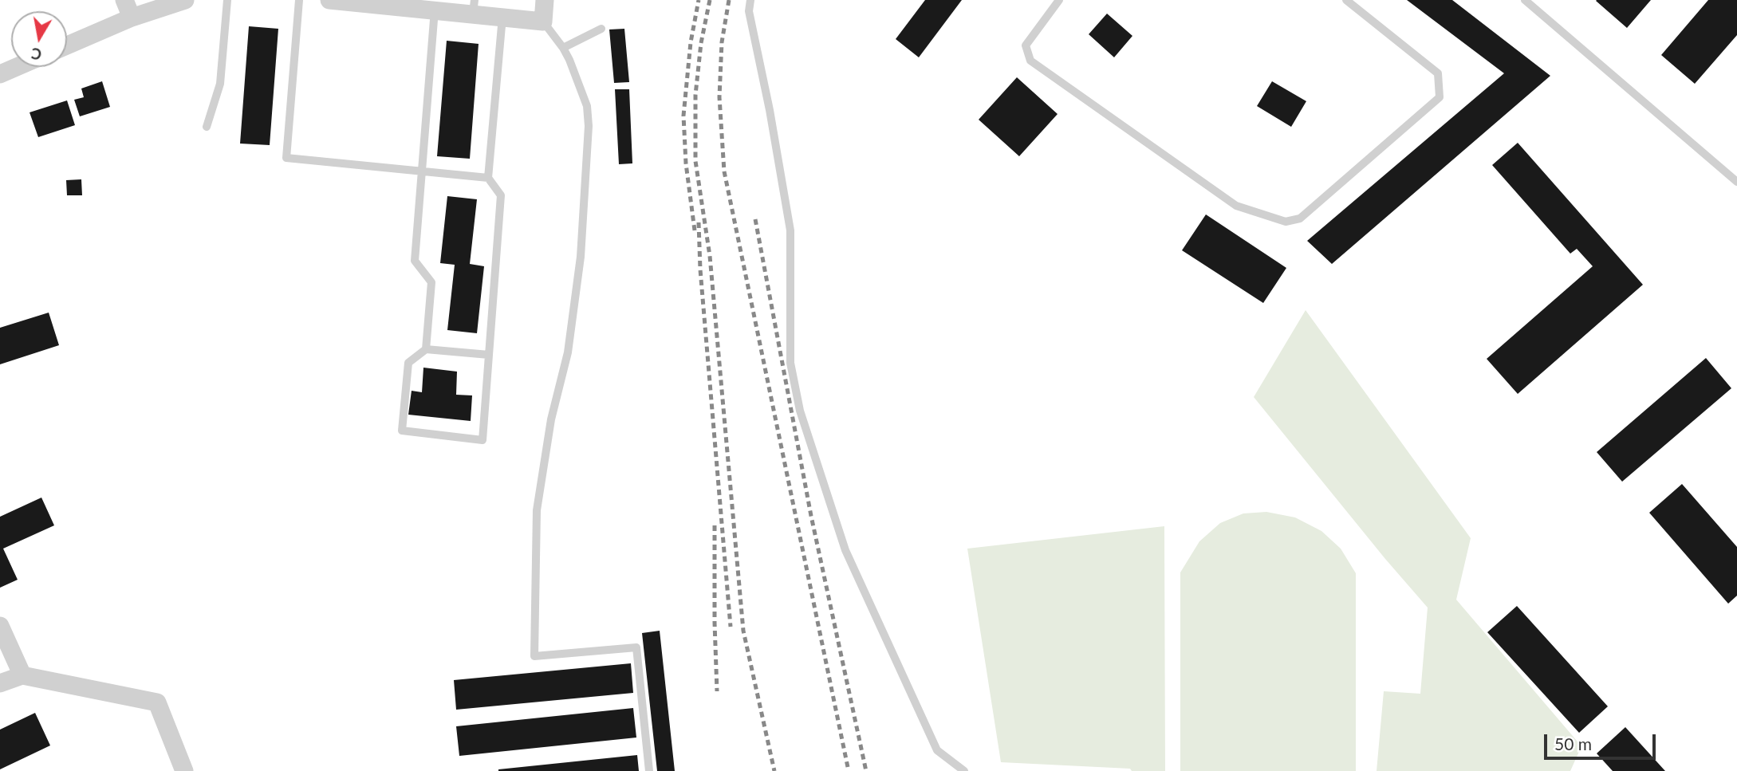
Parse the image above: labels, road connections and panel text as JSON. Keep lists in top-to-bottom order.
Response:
{
  "scale_bar": "50 m",
  "north": "bottom"
}
